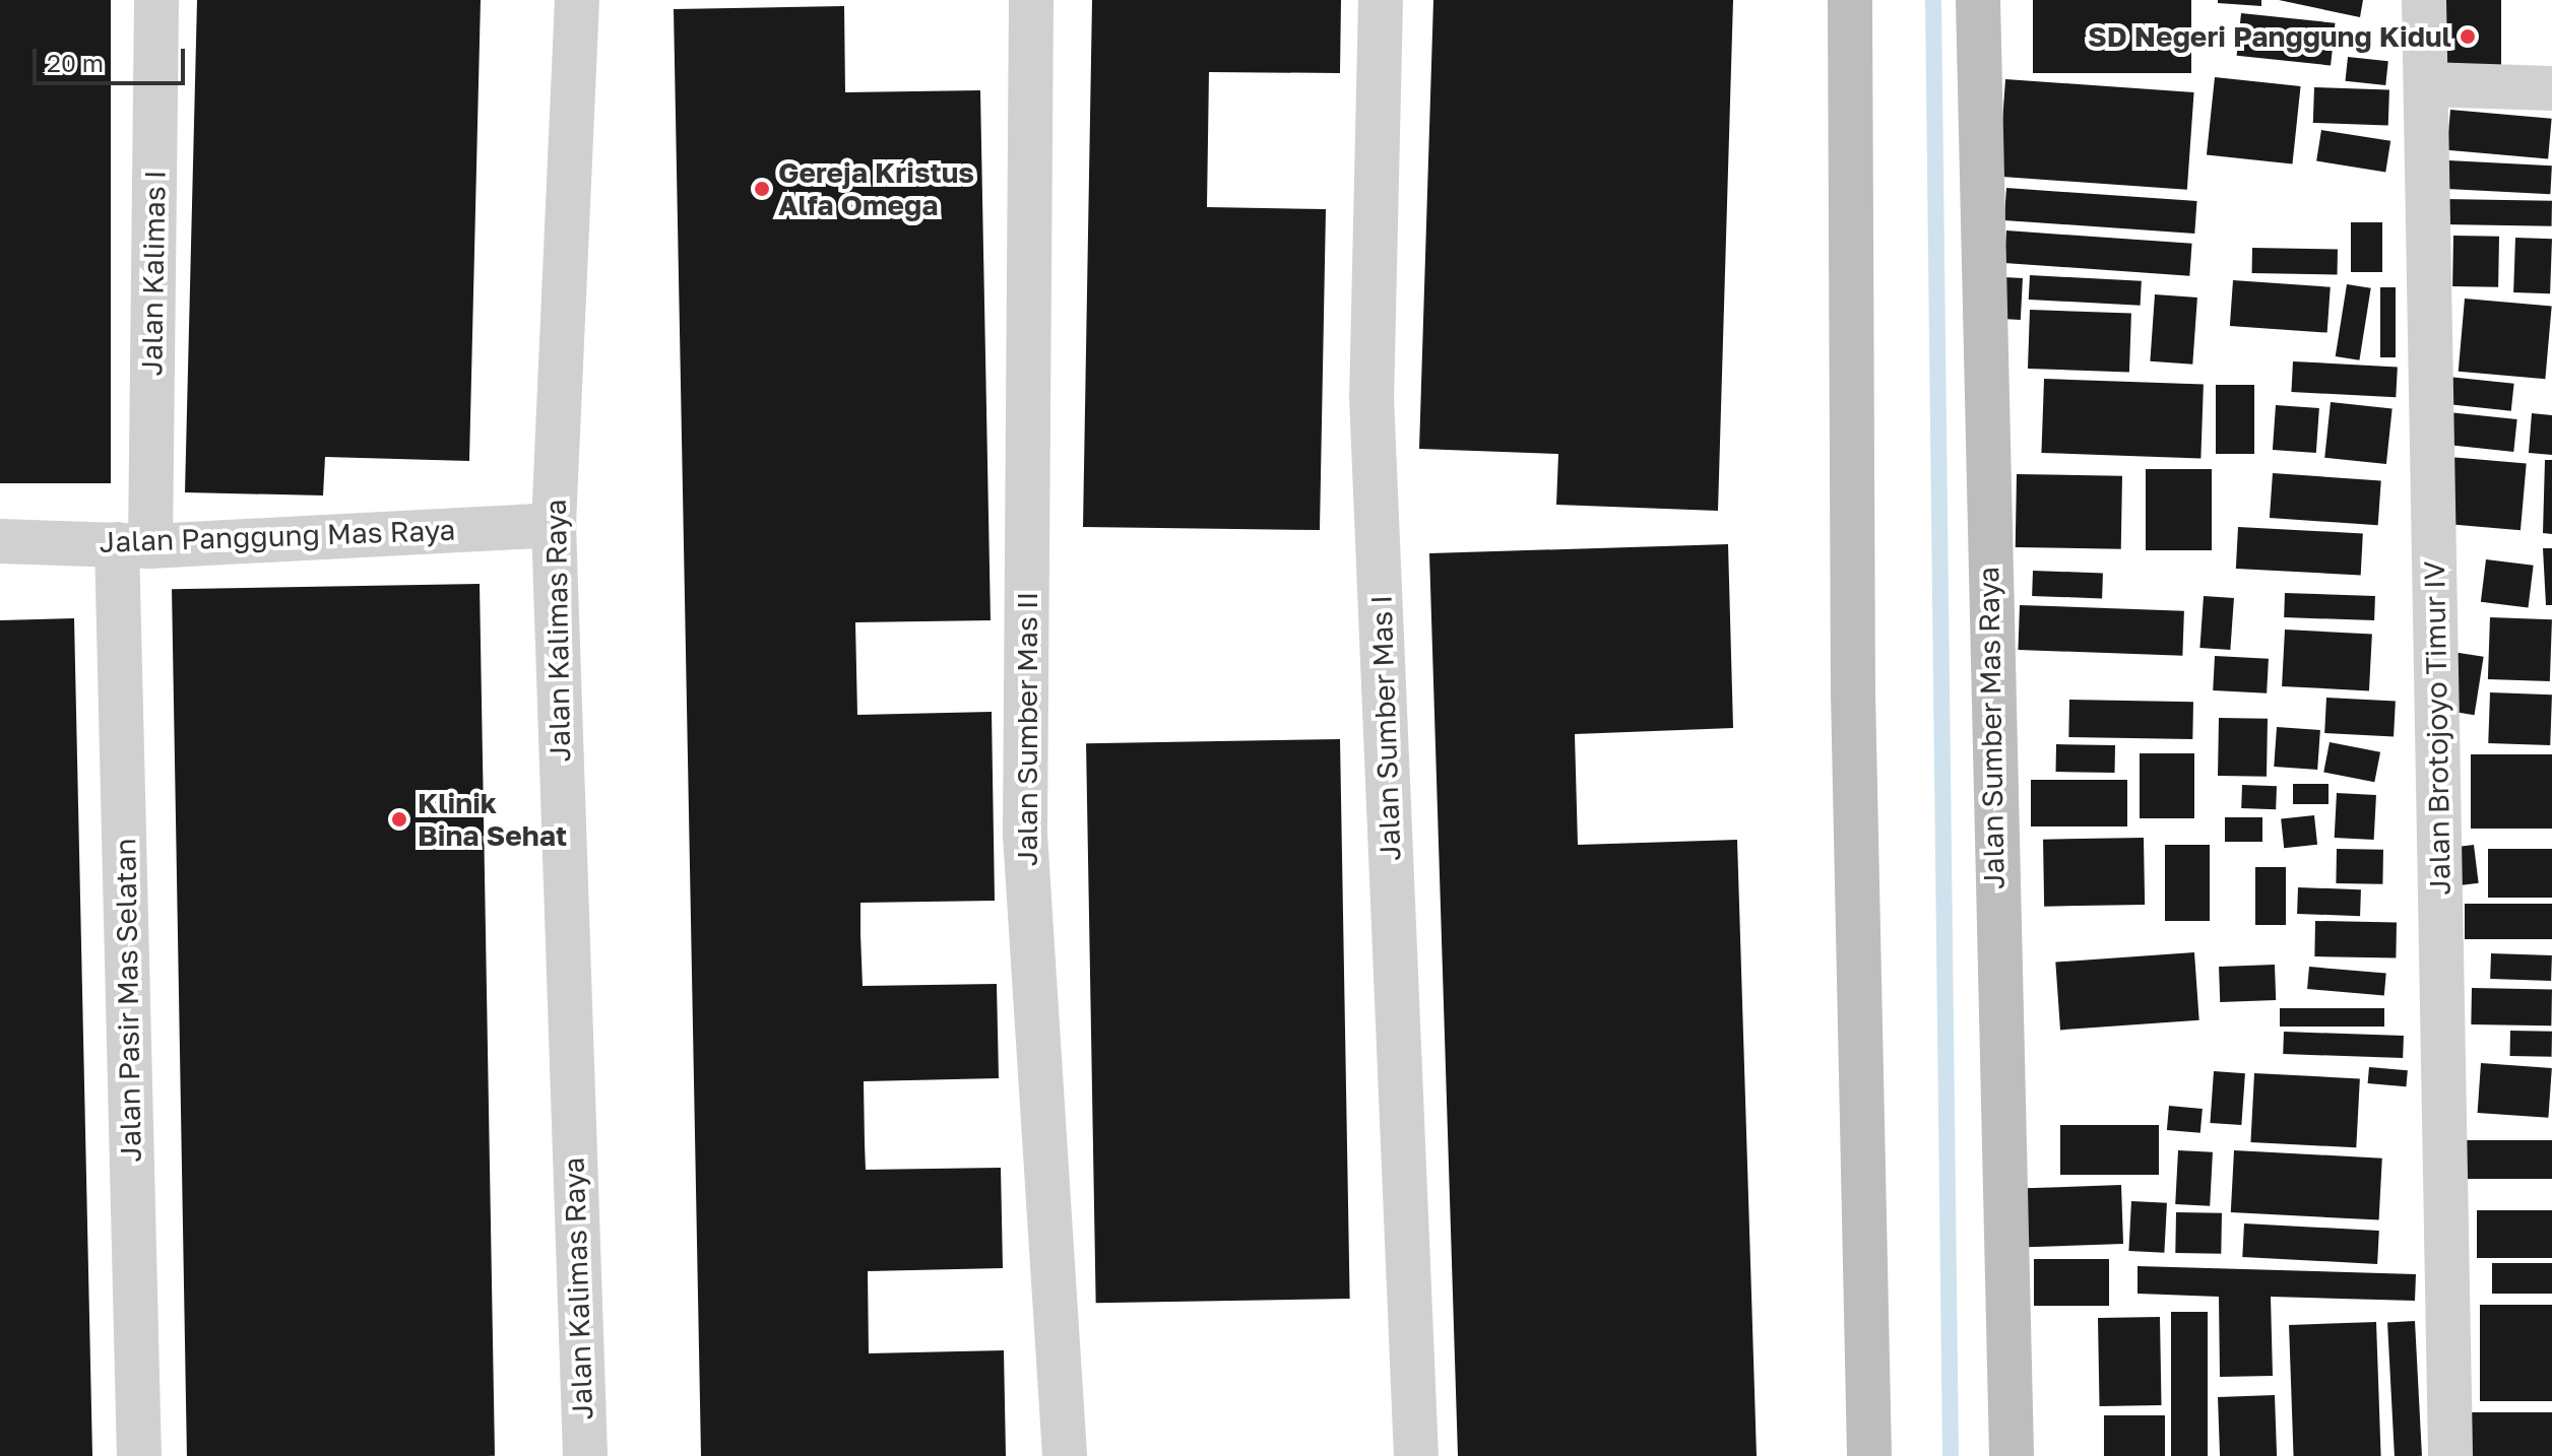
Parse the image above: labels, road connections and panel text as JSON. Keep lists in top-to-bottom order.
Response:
{
  "streets": {
    "street": [
      "Jalan Kalimas I",
      "Jalan Panggung Mas Raya",
      "Jalan Kalimas Raya",
      "Jalan Sumber Mas I",
      "Jalan Sumber Mas Raya",
      "Jalan Brotojoyo Timur IV",
      "Jalan Sumber Mas II",
      "Jalan Pasir Mas Selatan"
    ]
  },
  "crossings": [
    ["Jalan Kalimas I", "Jalan Panggung Mas Raya"],
    ["Jalan Kalimas I", "Jalan Pasir Mas Selatan"],
    ["Jalan Panggung Mas Raya", "Jalan Kalimas Raya"],
    ["Jalan Panggung Mas Raya", "Jalan Pasir Mas Selatan"]
  ],
  "places": ["SD Negeri Panggung Kidul", "Gereja Kristus Alfa Omega", "Klinik Bina Sehat"],
  "scale_bar": "20 m"
}
